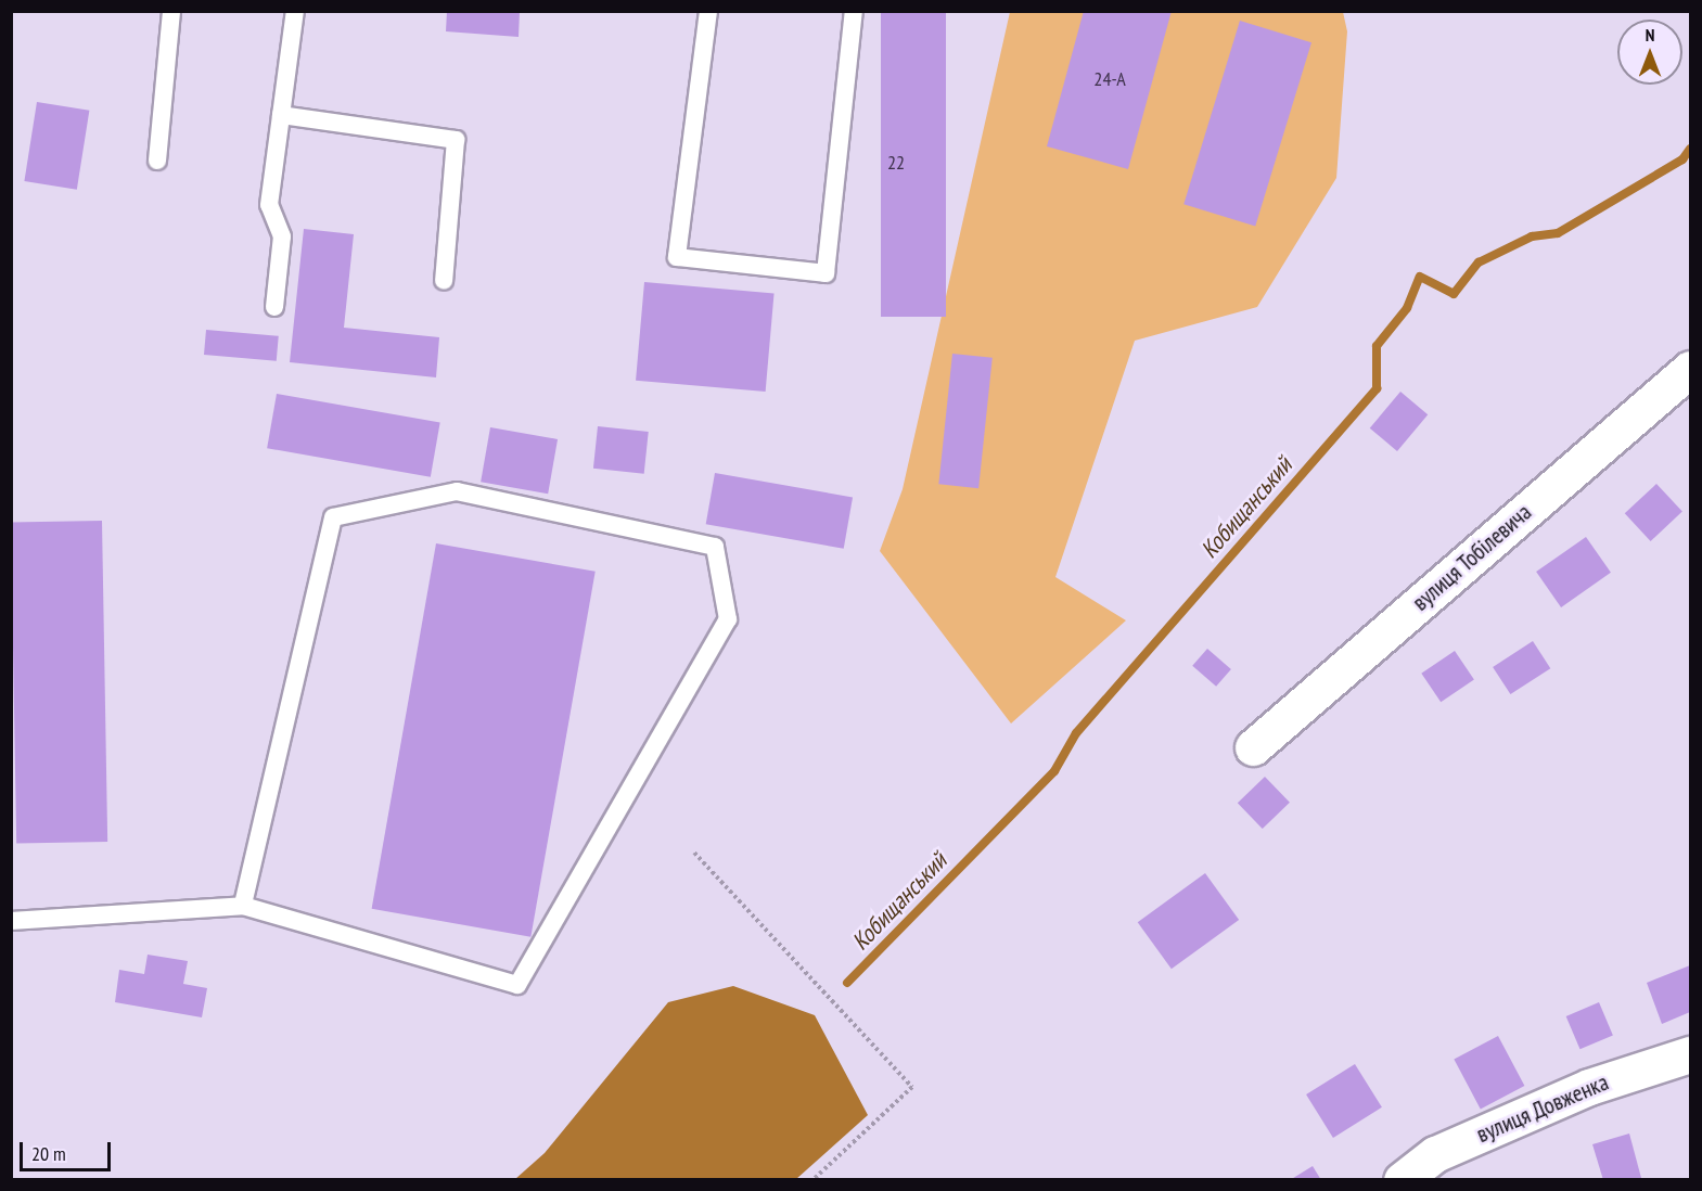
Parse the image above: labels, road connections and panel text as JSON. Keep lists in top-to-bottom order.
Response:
{
  "streets": {
    "street": ["вулиця Тобілевича", "вулиця Довженка"]
  },
  "water": ["Кобищанський"],
  "house_numbers": ["24-А", "22"],
  "scale_bar": "20 m",
  "north": "top"
}
